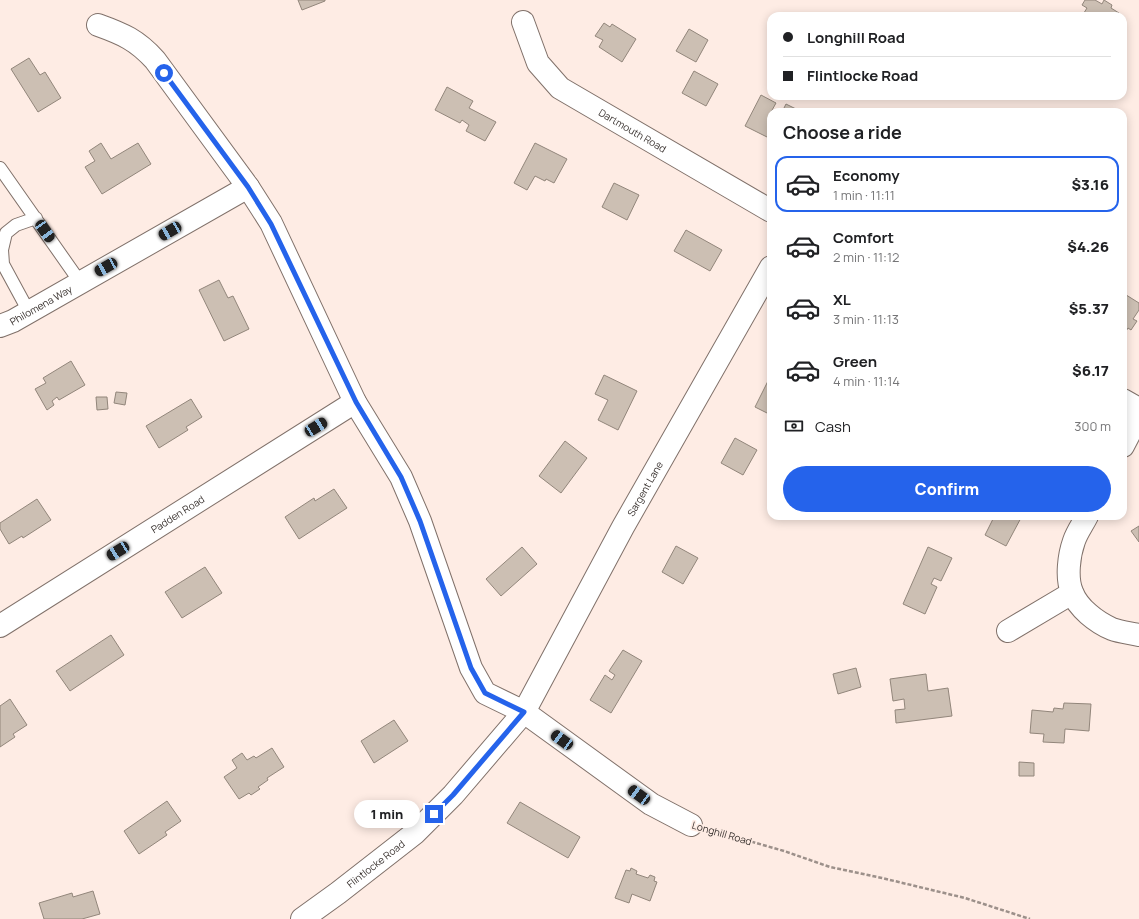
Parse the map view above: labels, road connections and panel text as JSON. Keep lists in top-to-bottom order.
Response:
{
  "streets": {
    "street": [
      "Dartmouth Road",
      "Philomena Way",
      "Sargent Lane",
      "Padden Road",
      "Longhill Road",
      "Flintlocke Road"
    ]
  },
  "crossings": [
    ["Philomena Way", "Longhill Road"],
    ["Sargent Lane", "Longhill Road"],
    ["Sargent Lane", "Flintlocke Road"],
    ["Padden Road", "Longhill Road"],
    ["Longhill Road", "Flintlocke Road"]
  ],
  "page": {
    "banner": ["Longhill Road", "Flintlocke Road"],
    "heading": "Choose a ride",
    "list": [
      {
        "name": "Economy",
        "note": "1 min · 11:11",
        "value": "$3.16"
      },
      {
        "name": "Comfort",
        "note": "2 min · 11:12",
        "value": "$4.26"
      },
      {
        "name": "XL",
        "note": "3 min · 11:13",
        "value": "$5.37"
      },
      {
        "name": "Green",
        "note": "4 min · 11:14",
        "value": "$6.17"
      }
    ],
    "pay": ["Cash", "300 m"],
    "buttons": "Confirm",
    "bubble": "1 min"
  }
}
